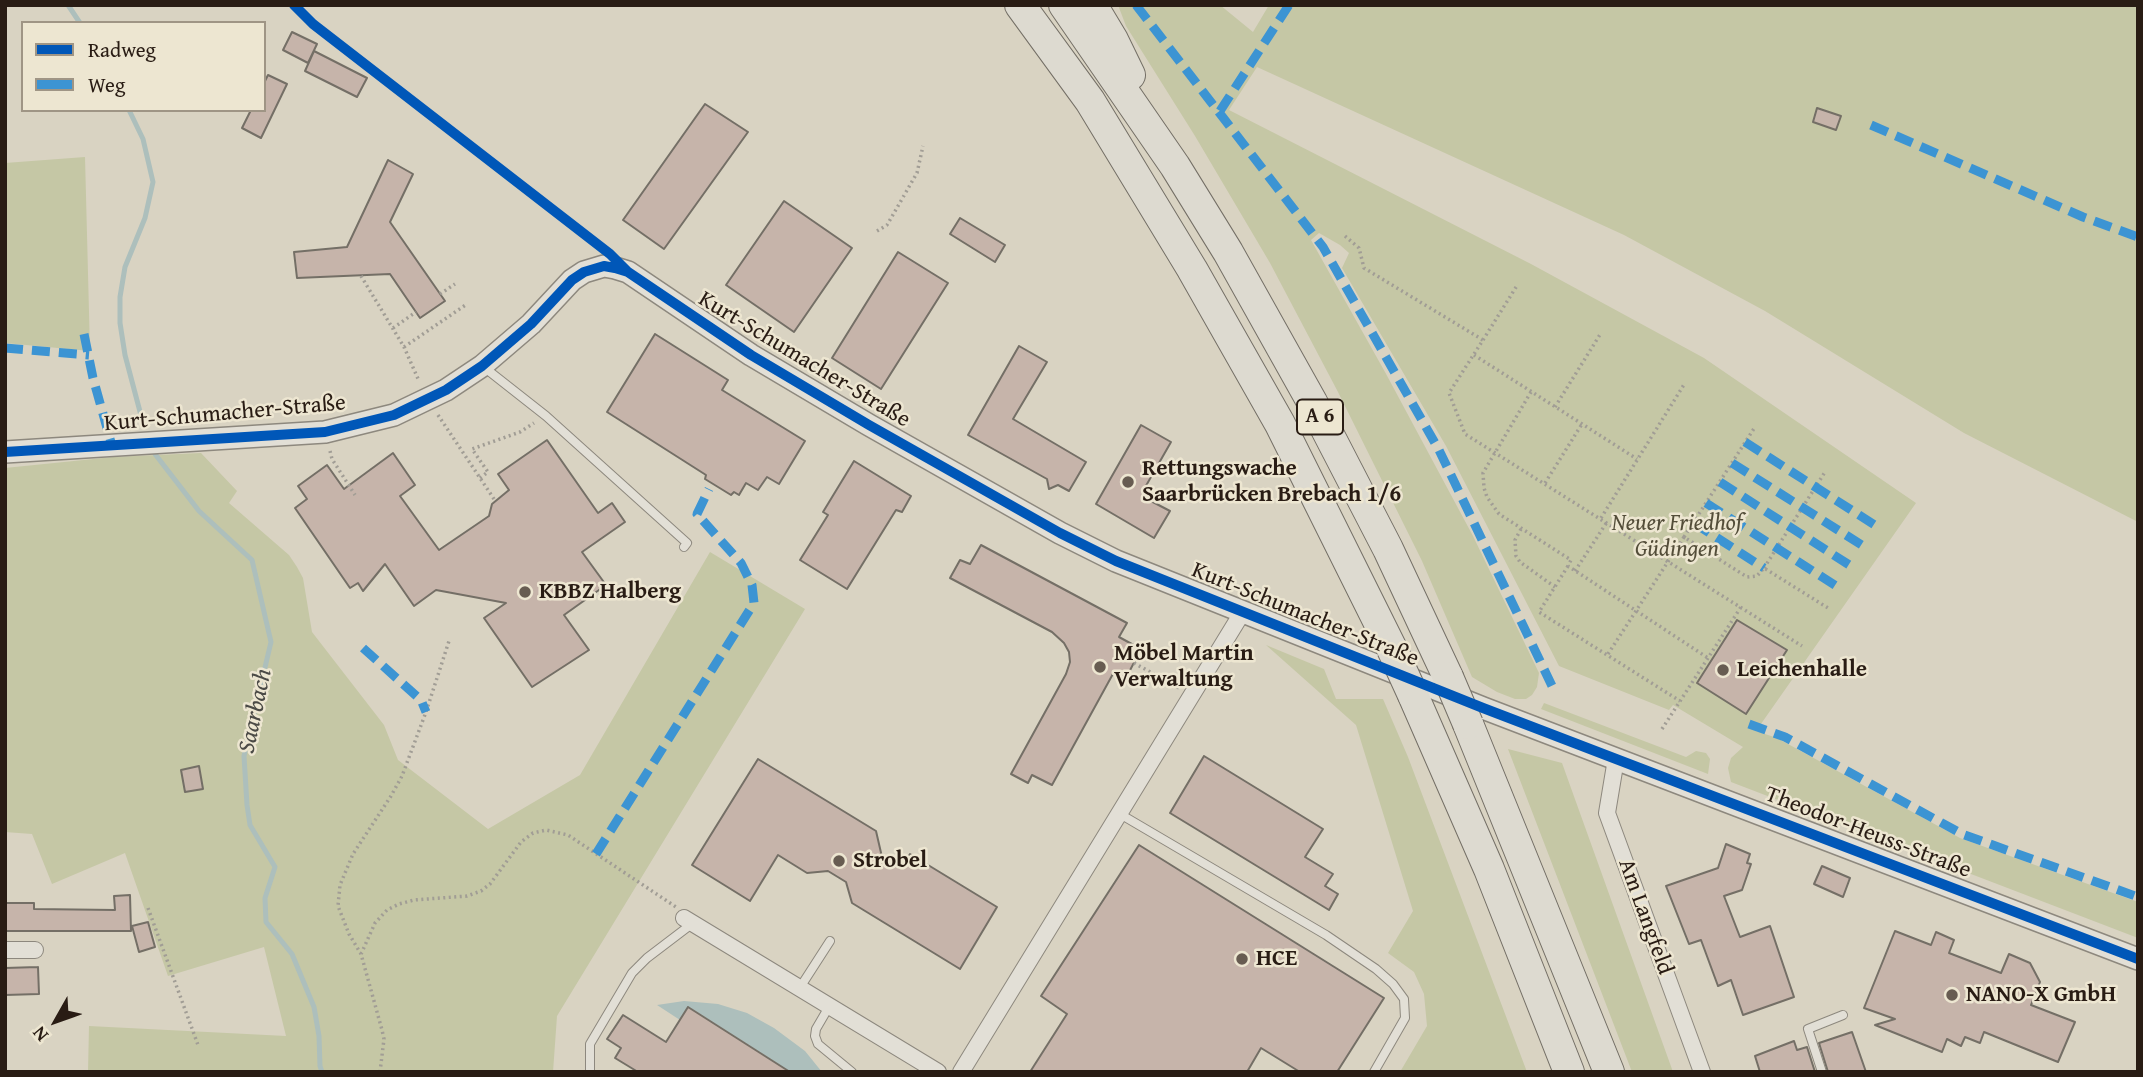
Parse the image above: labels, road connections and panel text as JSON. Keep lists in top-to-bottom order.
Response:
{
  "streets": {
    "highway": ["A 6"],
    "street": ["Kurt-Schumacher-Straße", "Theodor-Heuss-Straße", "Am Langfeld"]
  },
  "crossings": [
    ["Kurt-Schumacher-Straße", "Theodor-Heuss-Straße"],
    ["Theodor-Heuss-Straße", "Am Langfeld"]
  ],
  "water": ["Saarbach"],
  "parks": ["Neuer Friedhof Güdingen"],
  "places": [
    "Rettungswache Saarbrücken Brebach 1/6",
    "KBBZ Halberg",
    "Möbel Martin Verwaltung",
    "Leichenhalle",
    "Strobel",
    "HCE",
    "NANO-X GmbH"
  ],
  "legend": ["Radweg", "Weg"],
  "north": "bottom left"
}
